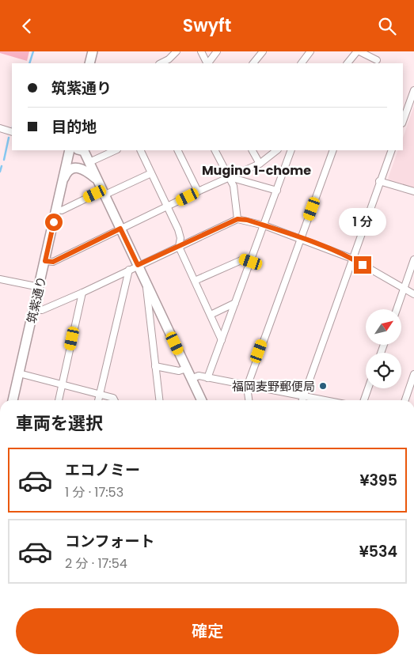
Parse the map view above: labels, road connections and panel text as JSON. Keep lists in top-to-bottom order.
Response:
{
  "streets": {
    "street": ["筑紫通り"]
  },
  "districts": ["Mugino 1-chome"],
  "places": ["福岡麦野郵便局"],
  "north": "top right",
  "page": {
    "header": "Swyft",
    "banner": ["筑紫通り", "目的地"],
    "bubble": "1 分",
    "heading": "車両を選択",
    "list": [
      {
        "name": "エコノミー",
        "note": "1 分 · 17:53",
        "value": "¥395"
      },
      {
        "name": "コンフォート",
        "note": "2 分 · 17:54",
        "value": "¥534"
      }
    ],
    "buttons": "確定"
  }
}
